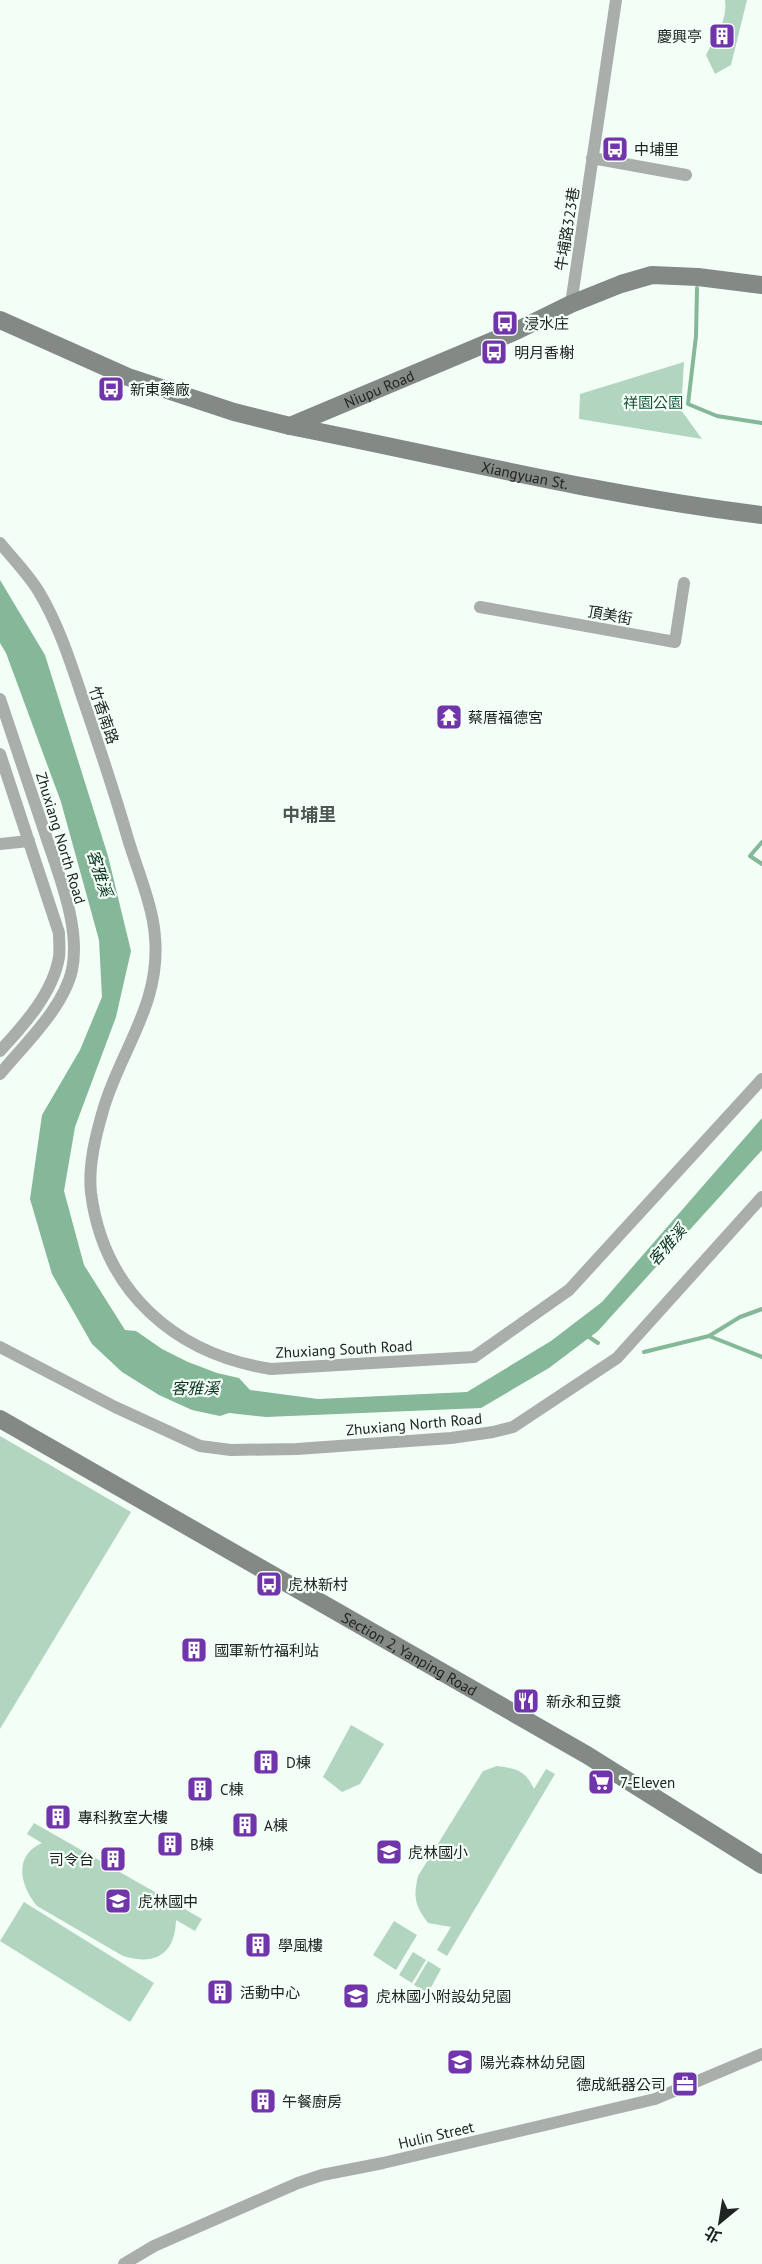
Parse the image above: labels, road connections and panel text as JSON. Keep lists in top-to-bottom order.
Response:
{
  "streets": {
    "street": [
      "牛埔路323巷",
      "Niupu Road",
      "Xiangyuan St.",
      "頂美街",
      "Zhuxiang North Road",
      "Zhuxiang South Road",
      "Section 2, Yanping Road",
      "Hulin Street"
    ]
  },
  "crossings": [
    ["牛埔路323巷", "Niupu Road"],
    ["Niupu Road", "Xiangyuan St."]
  ],
  "districts": ["中埔里"],
  "water": ["客雅溪"],
  "parks": ["祥園公園"],
  "places": {
    "building": [
      "慶興亭",
      "國軍新竹福利站",
      "D棟",
      "C棟",
      "專科教室大樓",
      "A棟",
      "B棟",
      "司令台",
      "學風樓",
      "活動中心",
      "午餐廚房"
    ],
    "bus stop": [
      "中埔里",
      "浸水庄",
      "明月香榭",
      "新東藥廠",
      "虎林新村"
    ],
    "temple": ["蔡厝福德宮"],
    "restaurant": ["新永和豆漿"],
    "supermarket": ["7-Eleven"],
    "school or university": [
      "虎林國小",
      "虎林國中",
      "虎林國小附設幼兒園",
      "陽光森林幼兒園"
    ],
    "office": ["德成紙器公司"]
  },
  "north": "bottom left"
}
